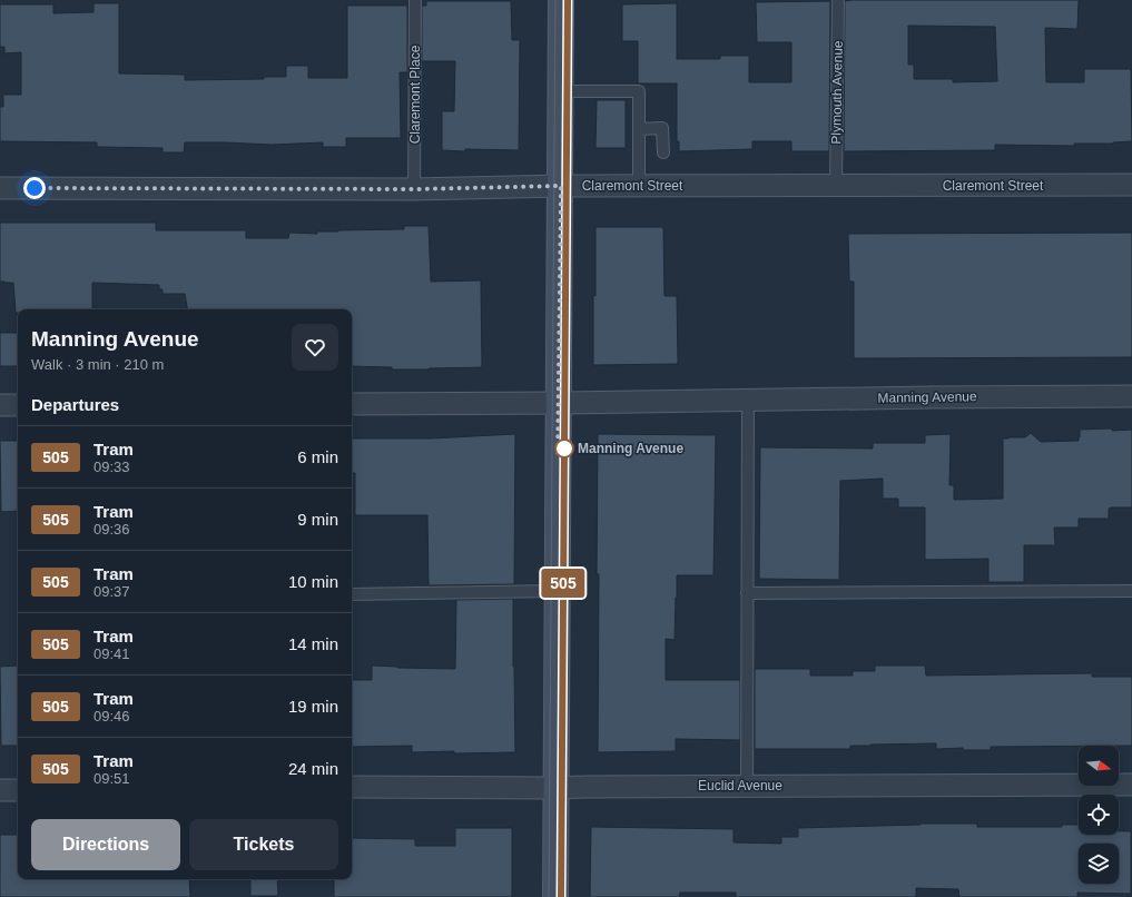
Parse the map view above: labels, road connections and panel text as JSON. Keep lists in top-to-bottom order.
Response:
{
  "streets": {
    "street": ["Claremont Street", "Manning Avenue", "Euclid Avenue"],
    "lane": ["Plymouth Avenue", "Claremont Place"]
  },
  "crossings": [
    ["Plymouth Avenue", "Claremont Street"],
    ["Claremont Place", "Claremont Street"]
  ],
  "places": ["Manning Avenue"],
  "lines": ["tram line 505"],
  "north": "right",
  "page": {
    "on_map": "505",
    "heading": [
      ["Manning Avenue", "Walk · 3 min · 210 m"],
      "Departures"
    ],
    "list": [
      {
        "mark": "505",
        "name": "Tram",
        "note": "09:33",
        "value": "6 min"
      },
      {
        "mark": "505",
        "name": "Tram",
        "note": "09:36",
        "value": "9 min"
      },
      {
        "mark": "505",
        "name": "Tram",
        "note": "09:37",
        "value": "10 min"
      },
      {
        "mark": "505",
        "name": "Tram",
        "note": "09:41",
        "value": "14 min"
      },
      {
        "mark": "505",
        "name": "Tram",
        "note": "09:46",
        "value": "19 min"
      },
      {
        "mark": "505",
        "name": "Tram",
        "note": "09:51",
        "value": "24 min"
      }
    ],
    "buttons": ["Directions", "Tickets"]
  }
}
